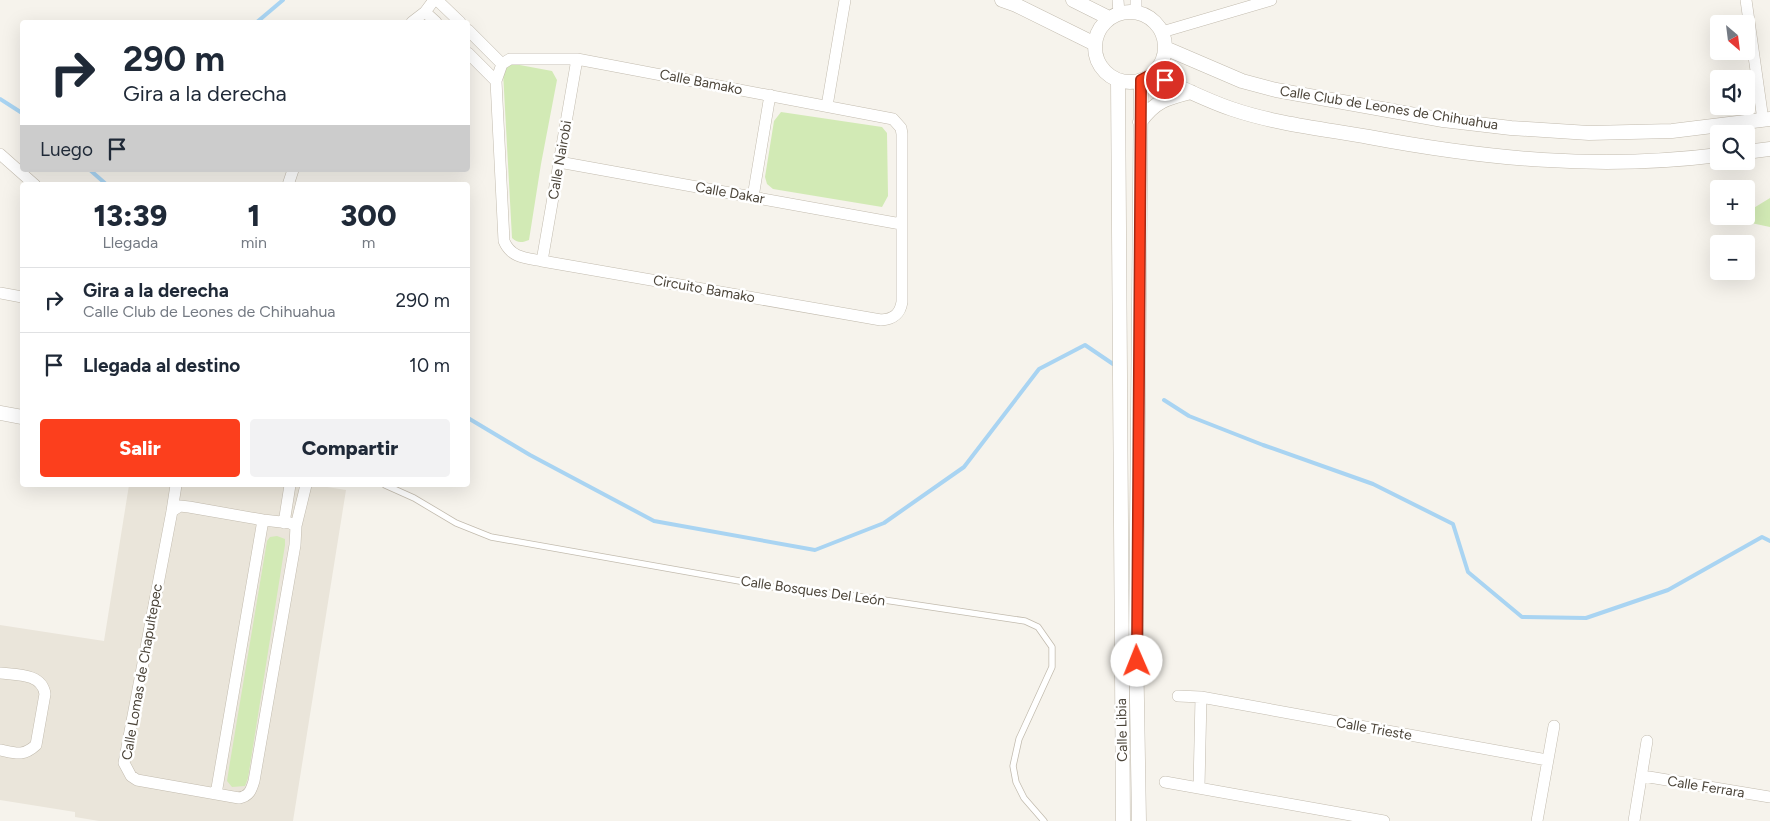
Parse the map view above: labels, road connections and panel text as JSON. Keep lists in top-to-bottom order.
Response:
{
  "streets": {
    "street": [
      "Calle Bamako",
      "Calle Club de Leones de Chihuahua",
      "Calle Nairobi",
      "Calle Dakar",
      "Circuito Bamako",
      "Calle Lomas de Chapultepec",
      "Calle Trieste",
      "Calle Libia",
      "Calle Ferrara"
    ],
    "lane": ["Calle Bosques Del León"]
  },
  "crossings": [
    ["Calle Bamako", "Calle Nairobi"],
    ["Calle Bamako", "Calle Dakar"],
    ["Calle Bamako", "Circuito Bamako"],
    ["Calle Club de Leones de Chihuahua", "Calle Libia"],
    ["Calle Nairobi", "Calle Dakar"],
    ["Calle Nairobi", "Circuito Bamako"]
  ],
  "north": "bottom right",
  "page": {
    "map_buttons": ["+", "−"],
    "turn": ["290 m", "Gira a la derecha"],
    "then": "Luego",
    "eta": [
      "13:39",
      "Llegada",
      "1",
      "min",
      "300",
      "m"
    ],
    "list": [
      {
        "name": "Gira a la derecha",
        "note": "Calle Club de Leones de Chihuahua",
        "value": "290 m"
      },
      {
        "name": "Llegada al destino",
        "value": "10 m"
      }
    ],
    "buttons": ["Salir", "Compartir"]
  }
}
